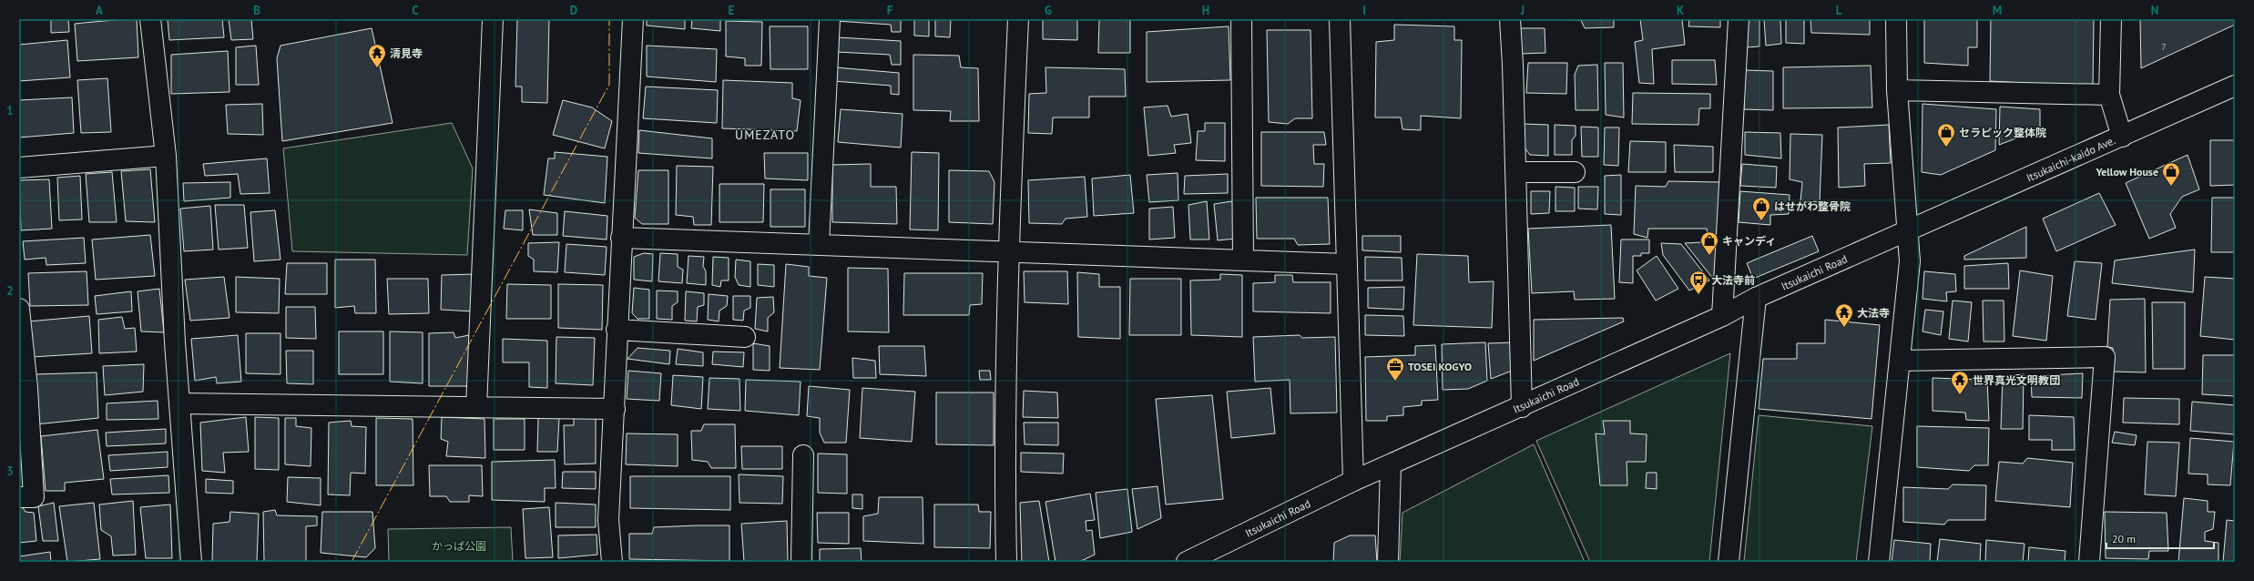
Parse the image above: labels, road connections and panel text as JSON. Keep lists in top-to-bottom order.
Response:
{
  "streets": {
    "street": ["Itsukaichi-kaido Ave.", "Itsukaichi Road"]
  },
  "crossings": [
    ["Itsukaichi-kaido Ave.", "Itsukaichi Road"]
  ],
  "districts": ["UMEZATO"],
  "parks": ["かっぱ公園"],
  "places": {
    "temple": ["清見寺", "大法寺", "世界真光文明教団"],
    "shop": [
      "セラピック整体院",
      "Yellow House",
      "はせがわ整骨院",
      "キャンディ"
    ],
    "bus stop": ["大法寺前"],
    "office": ["TOSEI KOGYO"]
  },
  "house_numbers": ["7"],
  "scale_bar": "20 m",
  "grid": {
    "columns": [
      "A",
      "B",
      "C",
      "D",
      "E",
      "F",
      "G",
      "H",
      "I",
      "J",
      "K",
      "L",
      "M",
      "N"
    ],
    "rows": ["1", "2", "3"]
  }
}
